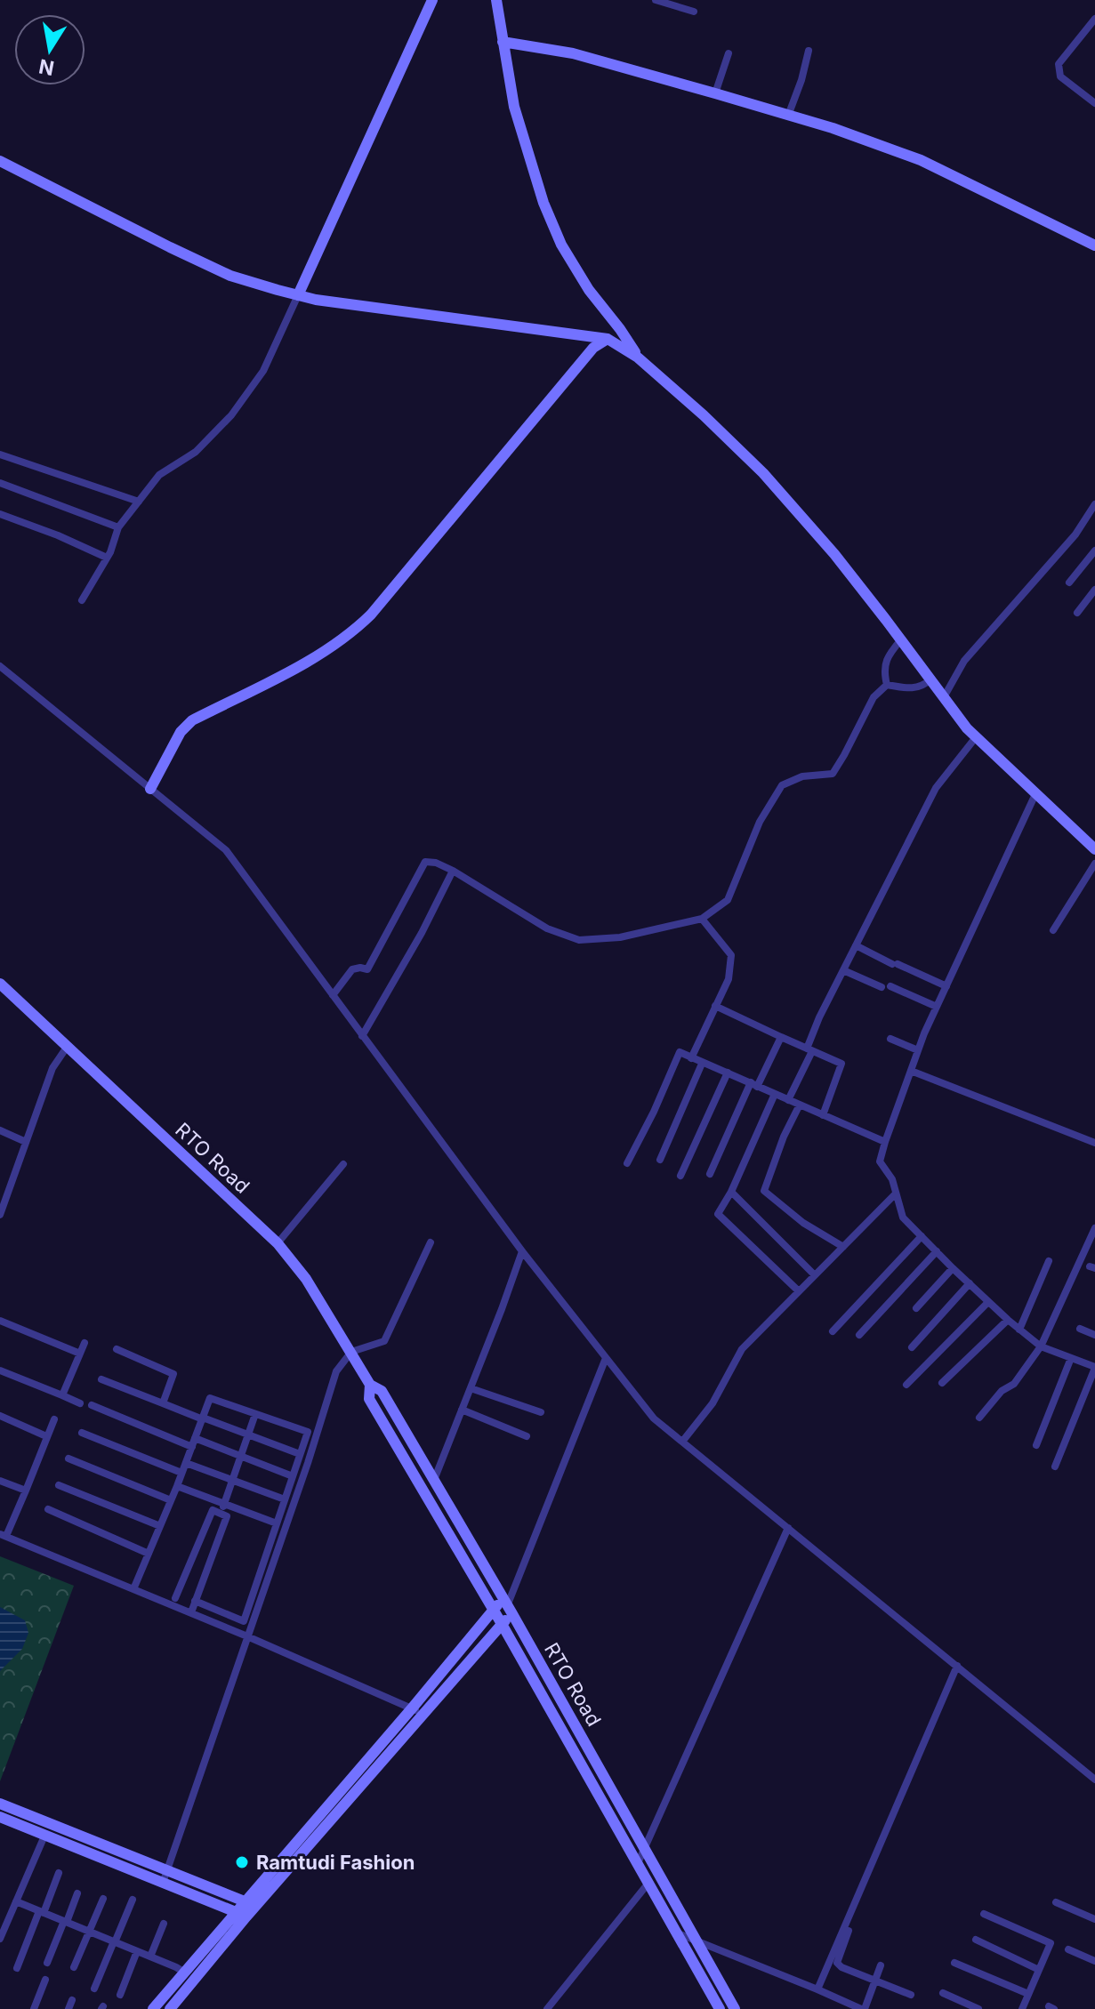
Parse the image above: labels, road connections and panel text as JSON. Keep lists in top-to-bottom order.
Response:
{
  "streets": {
    "street": ["RTO Road"]
  },
  "places": ["Ramtudi Fashion"],
  "north": "bottom"
}
